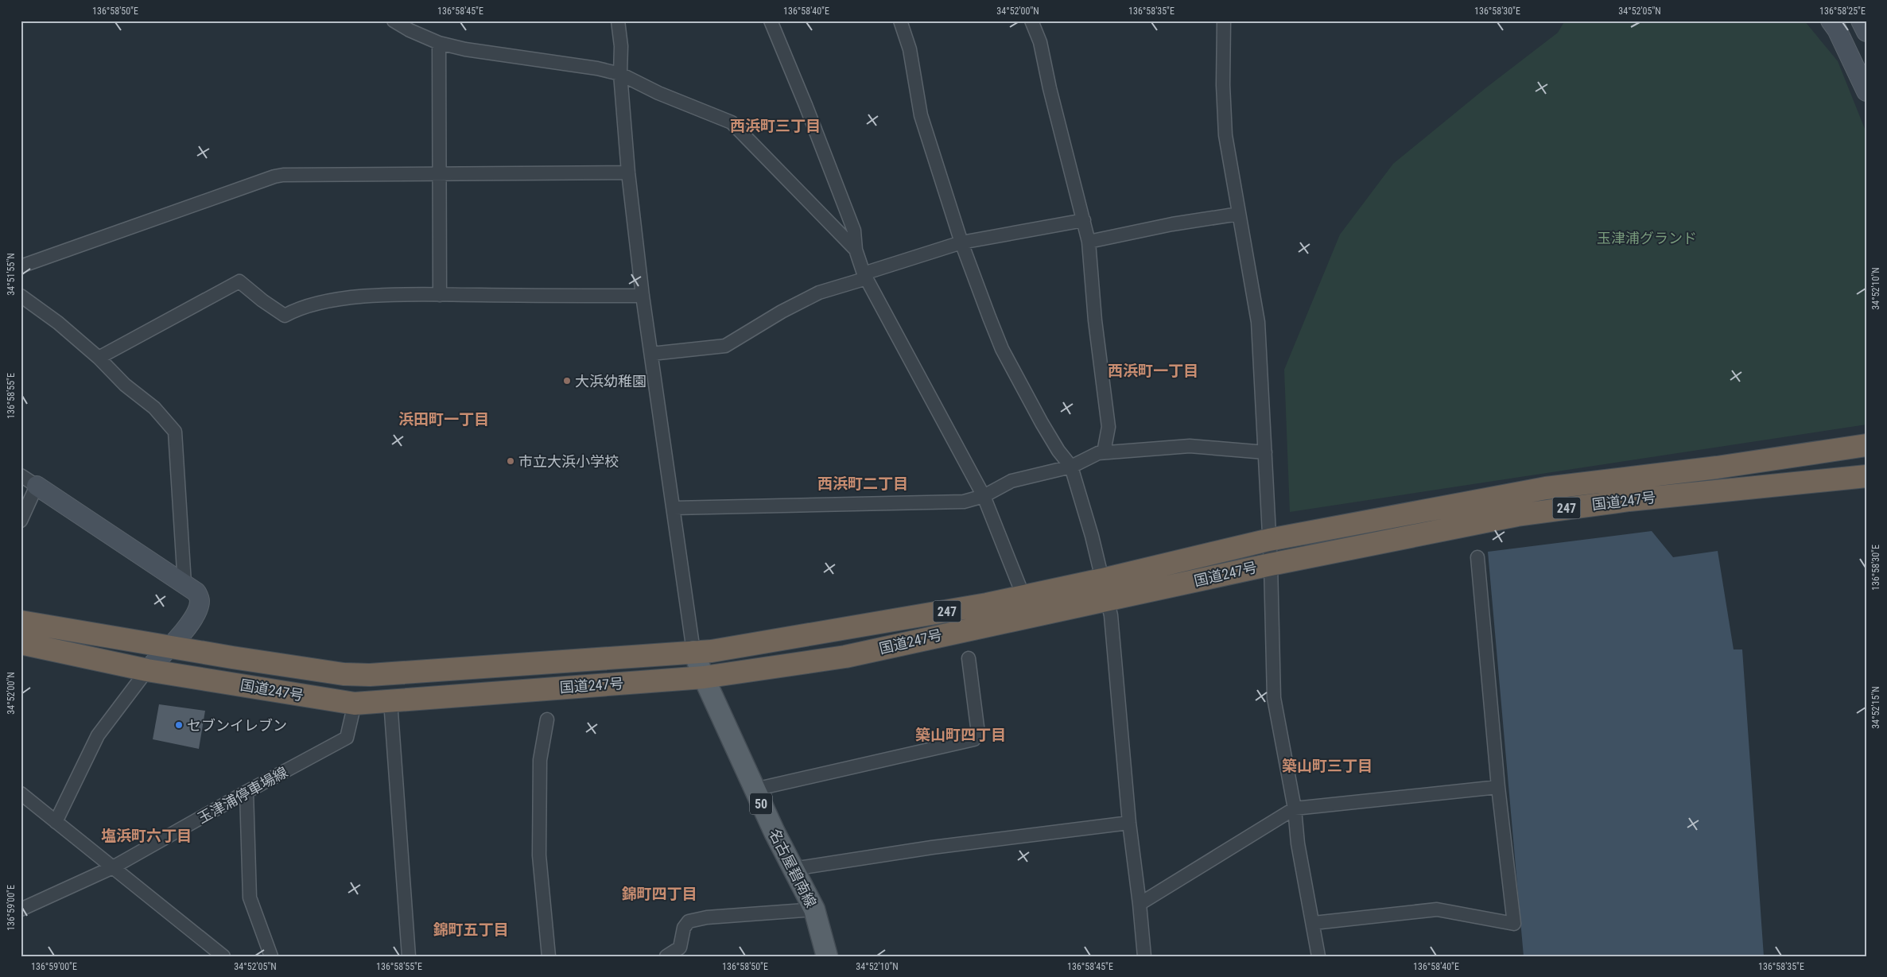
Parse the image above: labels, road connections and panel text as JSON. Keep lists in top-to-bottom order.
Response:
{
  "streets": {
    "highway": ["国道247号", "247"],
    "main road": ["50", "名古屋碧南線"],
    "street": ["玉津浦停車場線"]
  },
  "crossings": [
    ["国道247号", "玉津浦停車場線"],
    ["国道247号", "名古屋碧南線"]
  ],
  "districts": [
    "西浜町三丁目",
    "西浜町一丁目",
    "浜田町一丁目",
    "西浜町二丁目",
    "築山町四丁目",
    "築山町三丁目",
    "塩浜町六丁目",
    "錦町四丁目",
    "錦町五丁目"
  ],
  "parks": ["玉津浦グランド"],
  "places": ["大浜幼稚園", "市立大浜小学校", "セブンイレブン"],
  "coordinates": [
    "136°58'50\"E",
    "136°58'45\"E",
    "136°58'40\"E",
    "34°52'00\"N",
    "136°58'35\"E",
    "136°58'30\"E",
    "34°52'05\"N",
    "136°58'25\"E",
    "34°51'55\"N",
    "34°52'10\"N",
    "136°58'55\"E",
    "34°52'15\"N",
    "136°59'00\"E"
  ]
}
